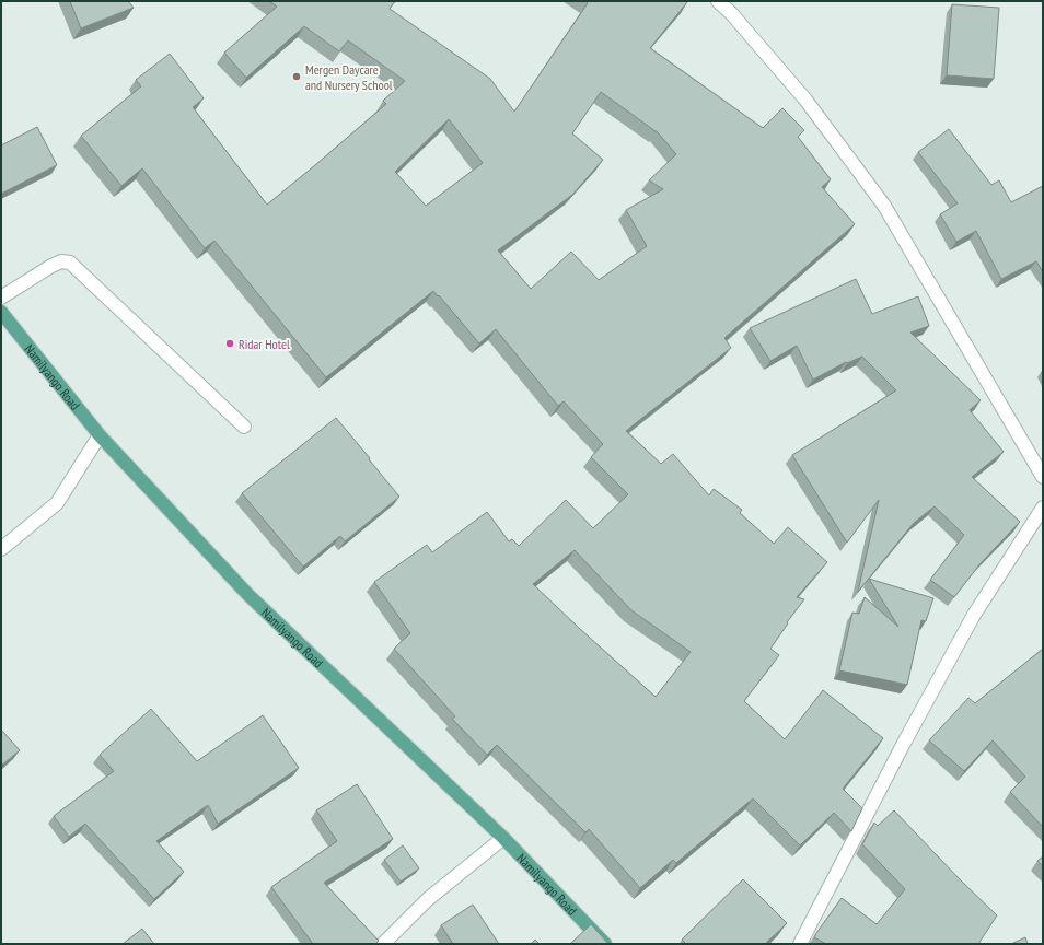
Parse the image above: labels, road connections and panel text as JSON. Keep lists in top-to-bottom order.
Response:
{
  "streets": {
    "main road": ["Namilyango Road"]
  },
  "places": ["Mergen Daycare and Nursery School", "Ridar Hotel"]
}
